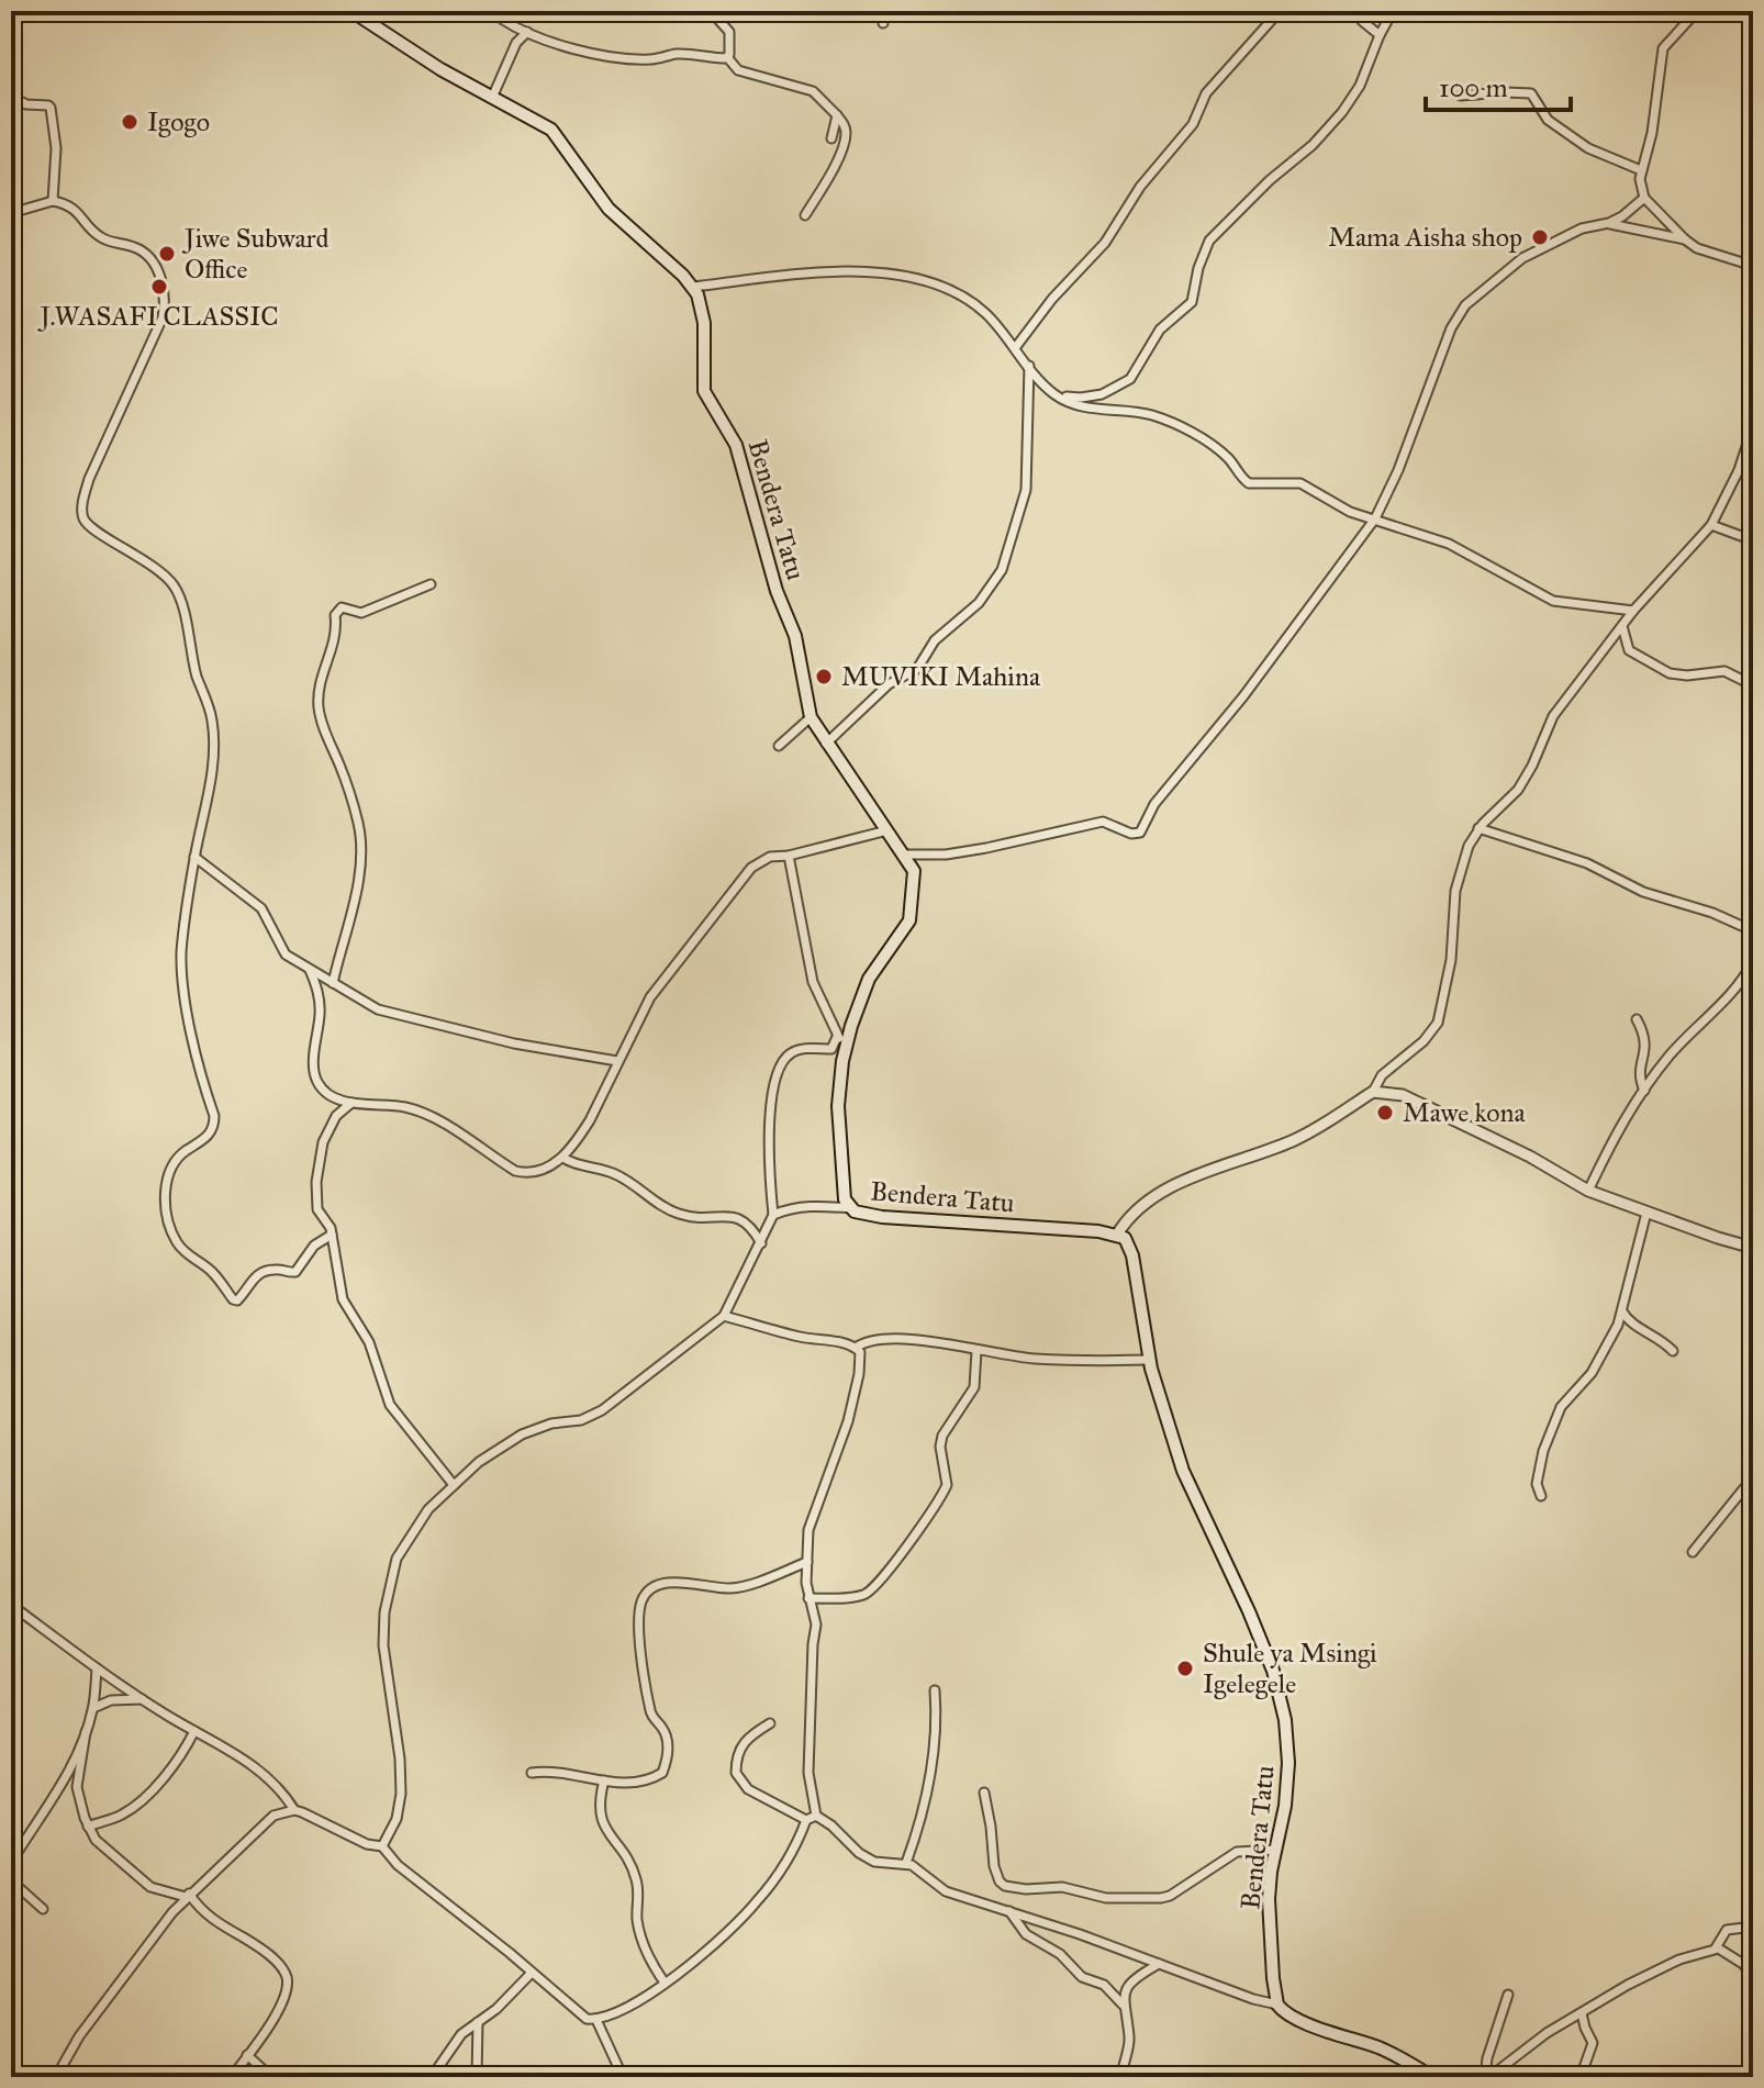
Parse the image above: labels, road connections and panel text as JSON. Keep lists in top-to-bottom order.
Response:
{
  "streets": {
    "main road": ["Bendera Tatu"]
  },
  "places": [
    "Igogo",
    "Mama Aisha shop",
    "Jiwe Subward Office",
    "J.WASAFI CLASSIC",
    "MUVIKI Mahina",
    "Mawe kona",
    "Shule ya Msingi Igelegele"
  ],
  "scale_bar": "100 m"
}
